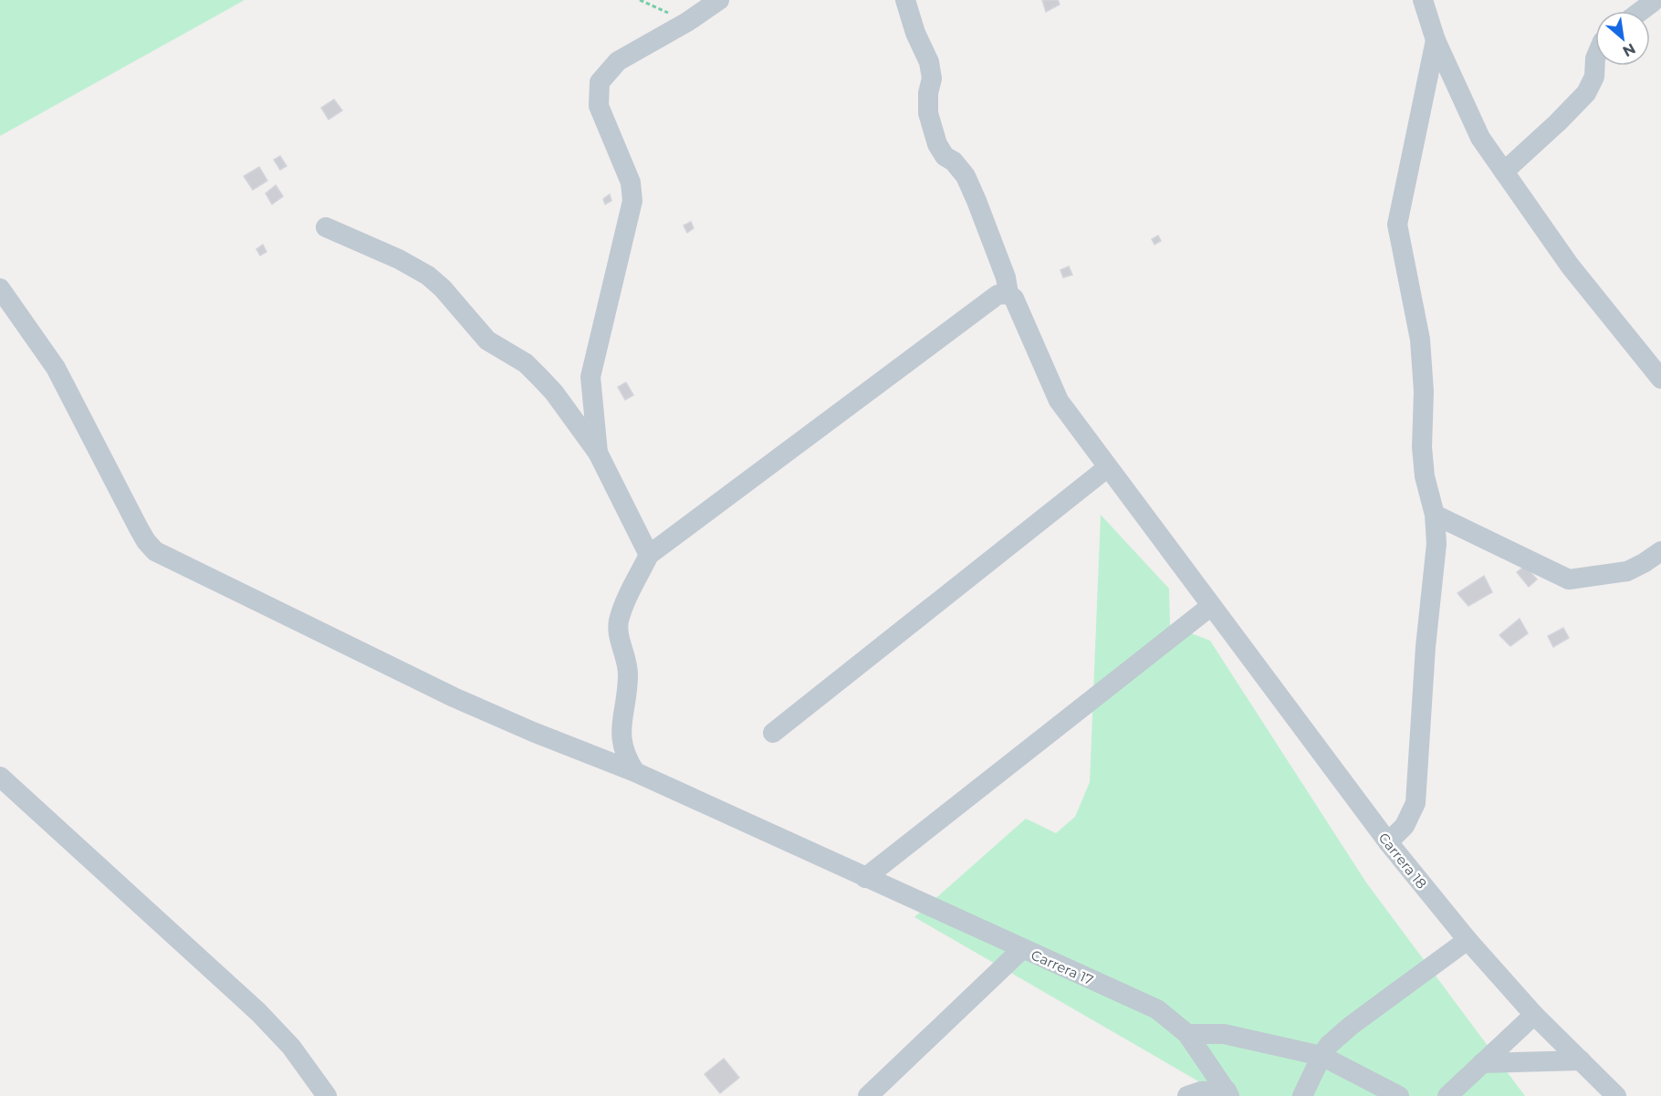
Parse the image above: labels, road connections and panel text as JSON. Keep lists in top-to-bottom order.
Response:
{
  "streets": {
    "street": ["Carrera 18", "Carrera 17"]
  },
  "north": "bottom right"
}
